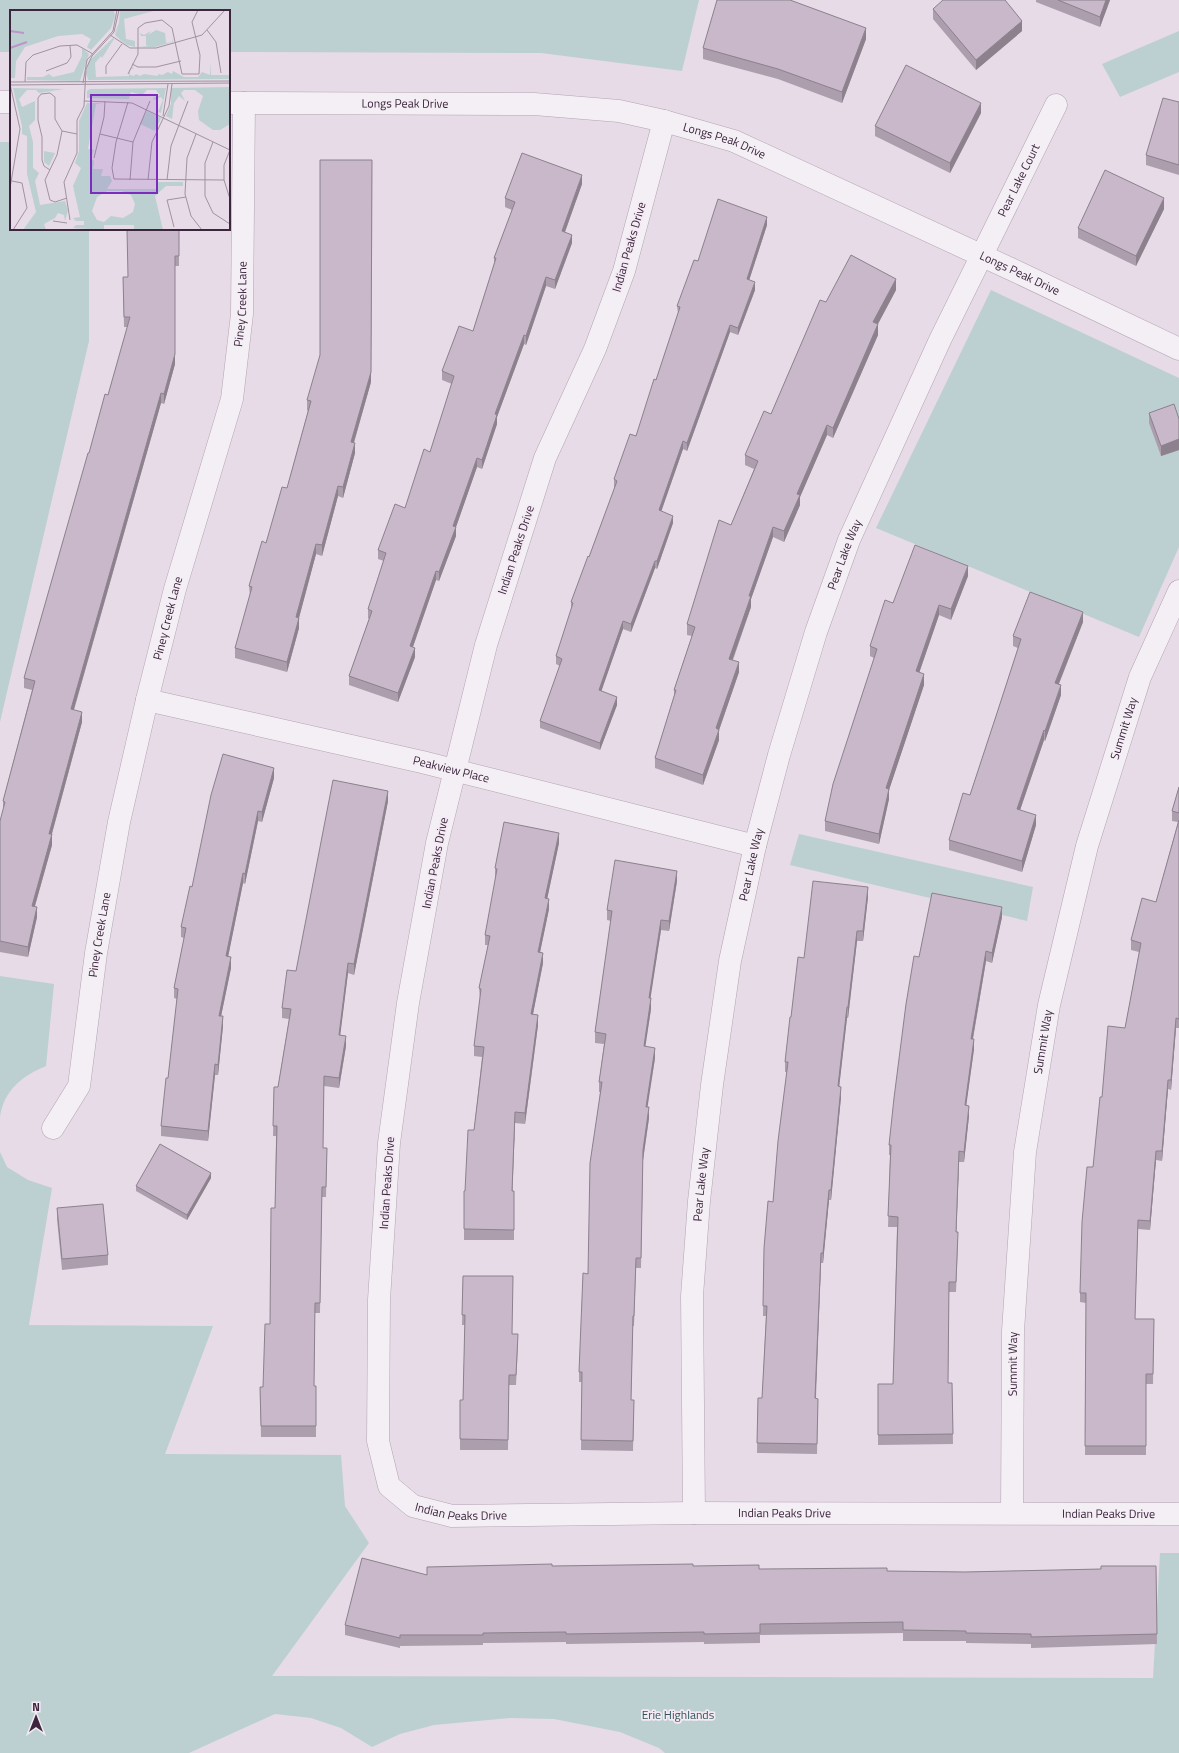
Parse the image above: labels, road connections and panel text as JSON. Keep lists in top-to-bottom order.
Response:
{
  "streets": {
    "street": [
      "Longs Peak Drive",
      "Pear Lake Court",
      "Indian Peaks Drive",
      "Piney Creek Lane",
      "Pear Lake Way",
      "Summit Way",
      "Peakview Place"
    ]
  },
  "crossings": [
    ["Longs Peak Drive", "Pear Lake Court"],
    ["Longs Peak Drive", "Indian Peaks Drive"],
    ["Longs Peak Drive", "Piney Creek Lane"],
    ["Longs Peak Drive", "Pear Lake Way"],
    ["Pear Lake Court", "Pear Lake Way"],
    ["Indian Peaks Drive", "Pear Lake Way"],
    ["Indian Peaks Drive", "Summit Way"],
    ["Indian Peaks Drive", "Peakview Place"],
    ["Piney Creek Lane", "Peakview Place"],
    ["Pear Lake Way", "Peakview Place"]
  ],
  "parks": ["Erie Highlands"],
  "north": "top"
}
